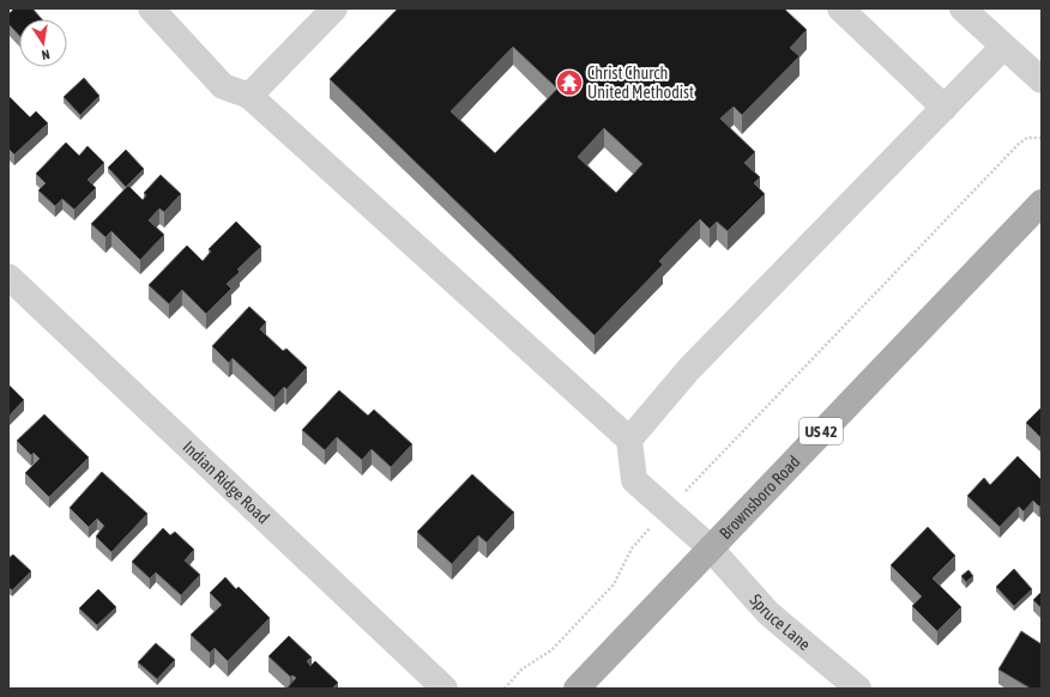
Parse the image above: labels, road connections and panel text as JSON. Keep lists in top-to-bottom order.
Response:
{
  "streets": {
    "main road": ["US 42", "Brownsboro Road"],
    "street": ["Indian Ridge Road", "Spruce Lane"]
  },
  "crossings": [
    ["Brownsboro Road", "Spruce Lane"]
  ],
  "places": {
    "temple": ["Christ Church United Methodist"]
  },
  "north": "bottom"
}
